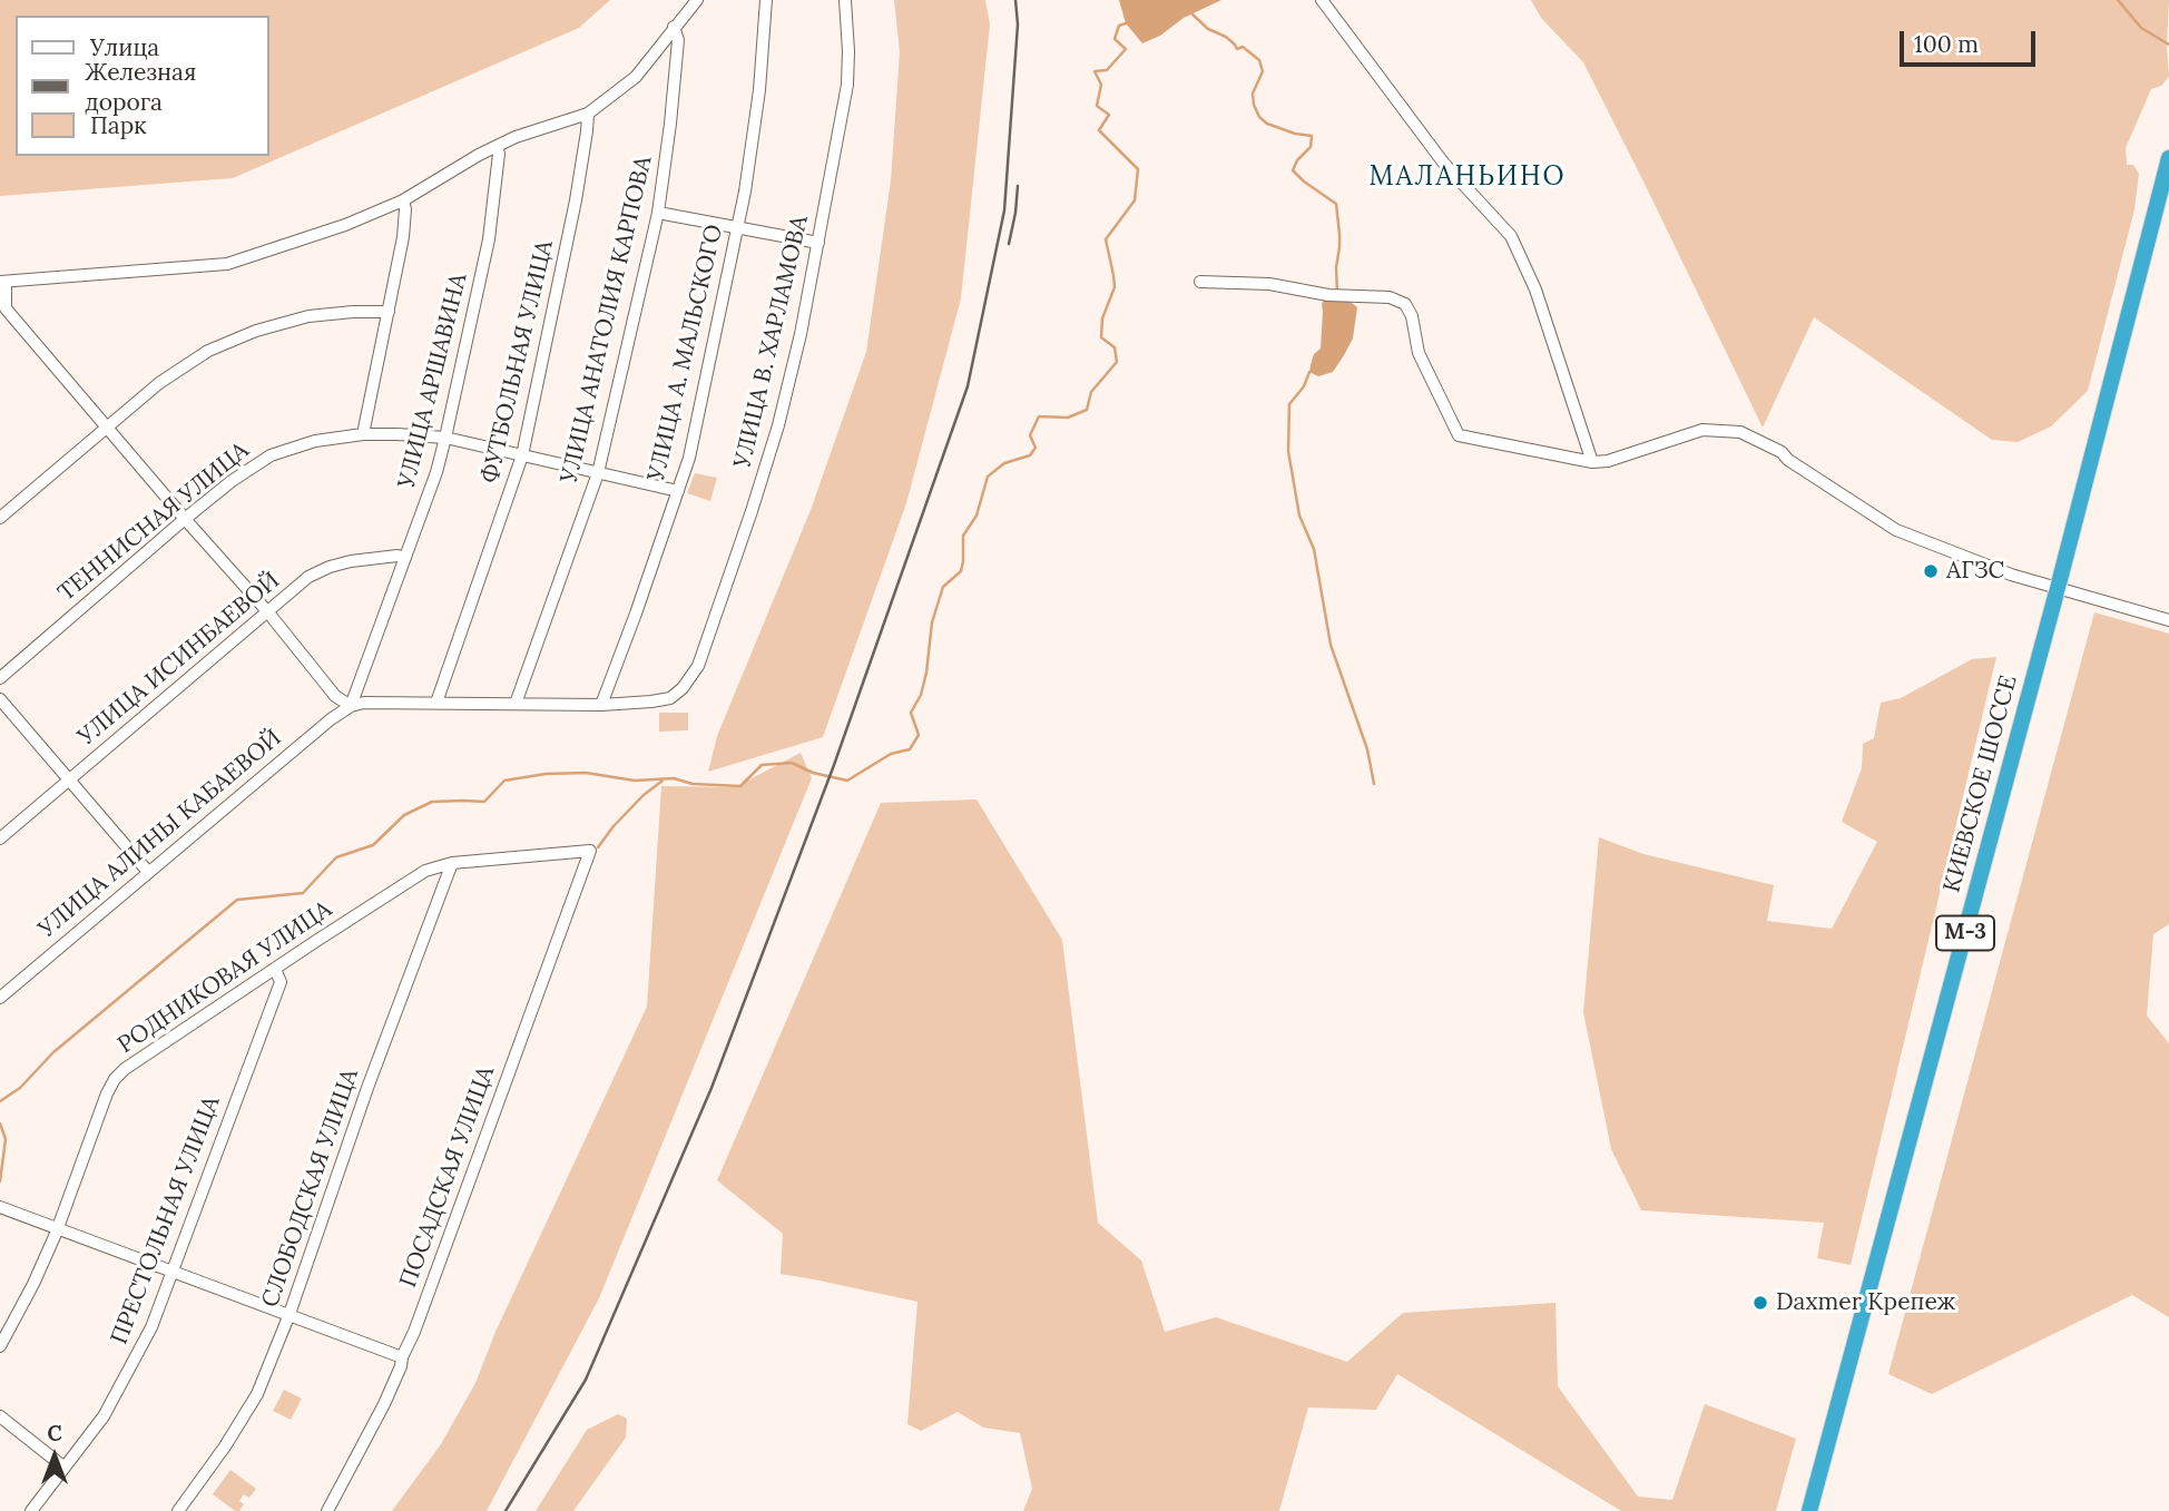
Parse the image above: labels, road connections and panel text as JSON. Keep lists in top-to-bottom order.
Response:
{
  "streets": {
    "highway": ["КИЕВСКОЕ ШОССЕ", "М-3"],
    "street": [
      "УЛИЦА АНАТОЛИЯ КАРПОВА",
      "УЛИЦА В. ХАРЛАМОВА",
      "УЛИЦА А. МАЛЬСКОГО",
      "ФУТБОЛЬНАЯ УЛИЦА",
      "УЛИЦА АРШАВИНА",
      "ТЕННИСНАЯ УЛИЦА",
      "УЛИЦА ИСИНБАЕВОЙ",
      "УЛИЦА АЛИНЫ КАБАЕВОЙ",
      "РОДНИКОВАЯ УЛИЦА",
      "ПОСАДСКАЯ УЛИЦА",
      "СЛОБОДСКАЯ УЛИЦА",
      "ПРЕСТОЛЬНАЯ УЛИЦА"
    ]
  },
  "crossings": [
    ["УЛИЦА АНАТОЛИЯ КАРПОВА", "УЛИЦА В. ХАРЛАМОВА"],
    ["УЛИЦА АНАТОЛИЯ КАРПОВА", "ТЕННИСНАЯ УЛИЦА"],
    ["УЛИЦА В. ХАРЛАМОВА", "УЛИЦА А. МАЛЬСКОГО"],
    ["УЛИЦА В. ХАРЛАМОВА", "ФУТБОЛЬНАЯ УЛИЦА"],
    ["УЛИЦА В. ХАРЛАМОВА", "УЛИЦА АРШАВИНА"],
    ["УЛИЦА В. ХАРЛАМОВА", "УЛИЦА АЛИНЫ КАБАЕВОЙ"],
    ["УЛИЦА А. МАЛЬСКОГО", "ТЕННИСНАЯ УЛИЦА"],
    ["ФУТБОЛЬНАЯ УЛИЦА", "ТЕННИСНАЯ УЛИЦА"],
    ["УЛИЦА АРШАВИНА", "ТЕННИСНАЯ УЛИЦА"],
    ["УЛИЦА АРШАВИНА", "УЛИЦА ИСИНБАЕВОЙ"],
    ["УЛИЦА АРШАВИНА", "УЛИЦА АЛИНЫ КАБАЕВОЙ"],
    ["РОДНИКОВАЯ УЛИЦА", "ПОСАДСКАЯ УЛИЦА"],
    ["РОДНИКОВАЯ УЛИЦА", "СЛОБОДСКАЯ УЛИЦА"],
    ["РОДНИКОВАЯ УЛИЦА", "ПРЕСТОЛЬНАЯ УЛИЦА"]
  ],
  "districts": ["МАЛАНЬИНО"],
  "places": ["АГЗС", "Daxmer Крепеж"],
  "legend": ["Улица", "Железная дорога", "Парк"],
  "scale_bar": "100 m",
  "north": "top"
}
